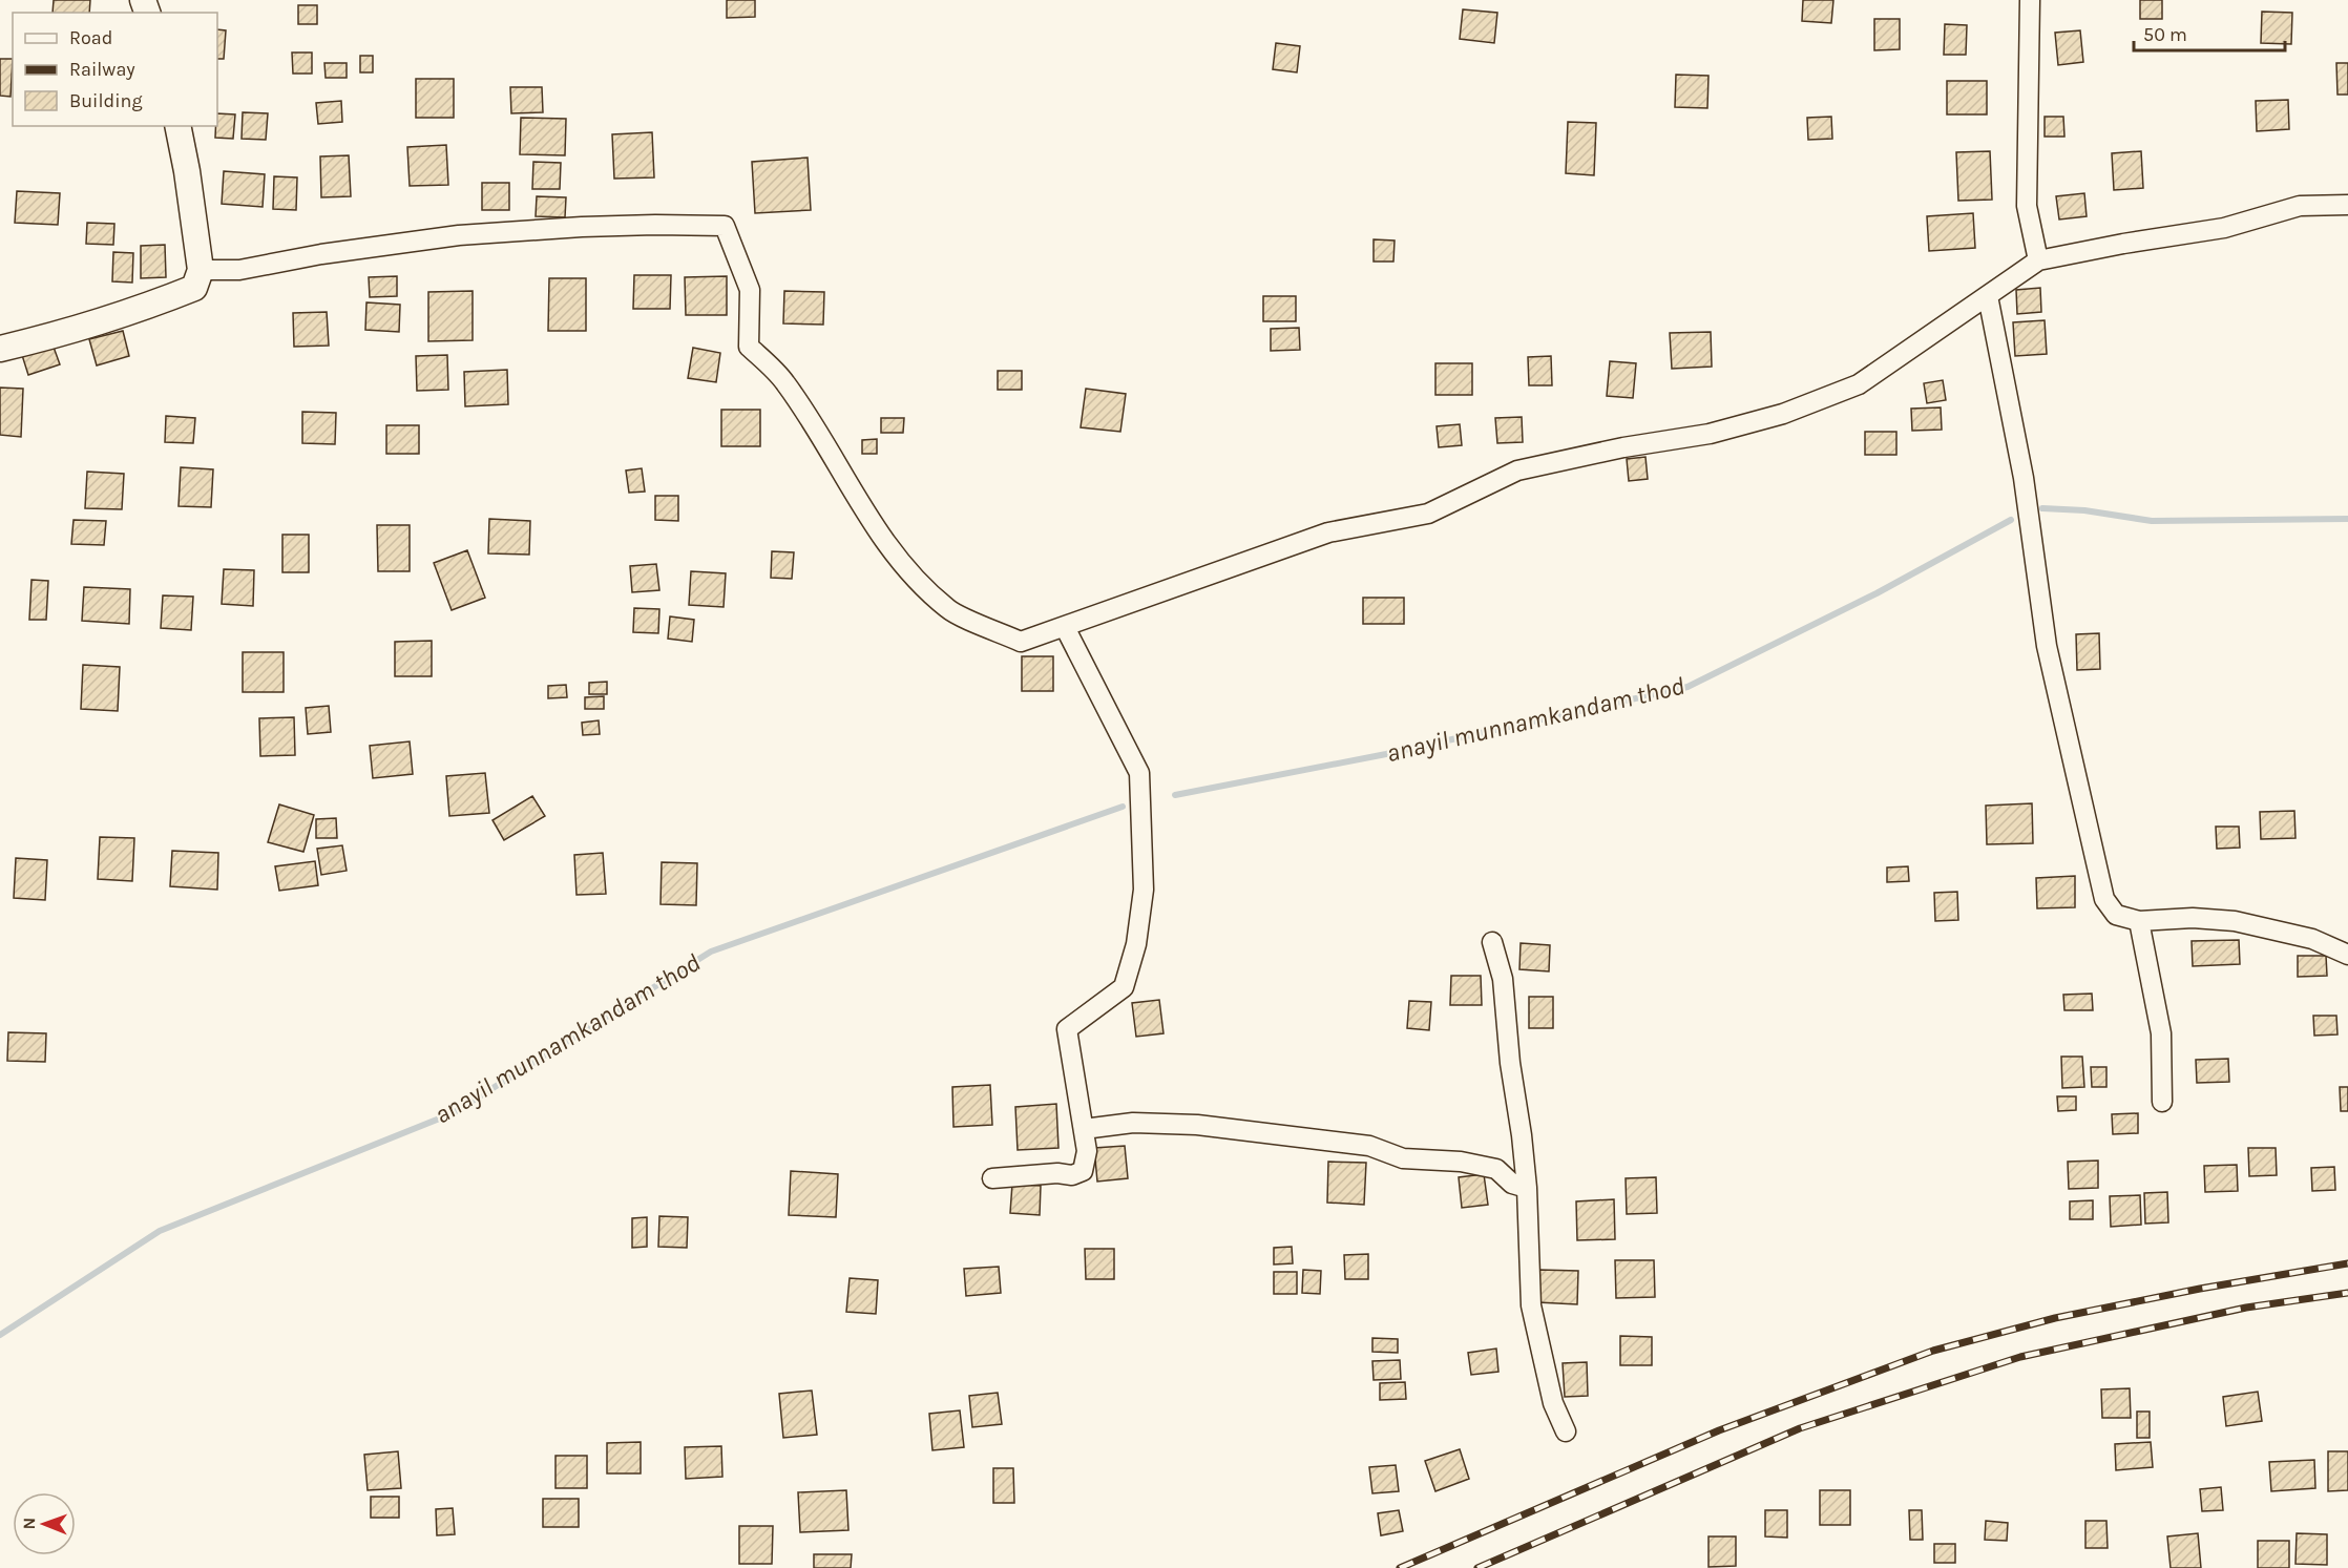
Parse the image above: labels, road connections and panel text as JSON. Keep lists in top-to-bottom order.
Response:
{
  "water": ["anayil munnamkandam thod"],
  "legend": ["Road", "Railway", "Building"],
  "scale_bar": "50 m",
  "north": "left"
}
